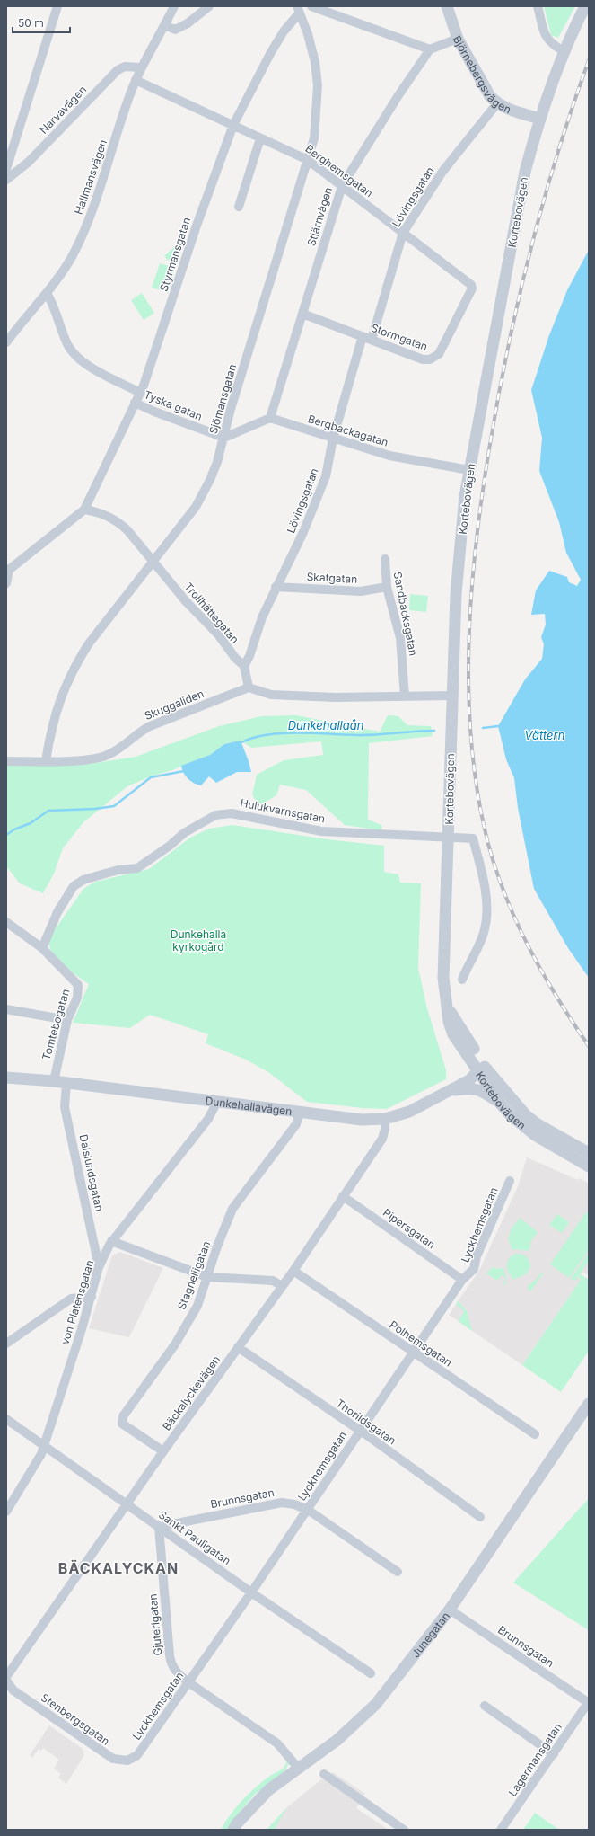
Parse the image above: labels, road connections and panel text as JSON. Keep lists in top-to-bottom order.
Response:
{
  "streets": {
    "street": [
      "Björnebergsvägen",
      "Narvavägen",
      "Berghemsgatan",
      "Hallmansvägen",
      "Lövingsgatan",
      "Kortebovägen",
      "Stjärnvägen",
      "Styrmansgatan",
      "Stormgatan",
      "Sjömansgatan",
      "Tyska gatan",
      "Bergbackagatan",
      "Skatgatan",
      "Trollhättegatan",
      "Sandbacksgatan",
      "Skuggaliden",
      "Hulukvarnsgatan",
      "Tomtebogatan",
      "Dunkehallavägen",
      "Dalslundsgatan",
      "Lyckhemsgatan",
      "Pipersgatan",
      "Stagneliigatan",
      "von Platensgatan",
      "Polhemsgatan",
      "Bäckalyckevägen",
      "Thorildsgatan",
      "Brunnsgatan",
      "Sankt Pauligatan",
      "Gjuterigatan",
      "Junegatan",
      "Stenbergsgatan",
      "Lagermansgatan"
    ]
  },
  "crossings": [
    ["Björnebergsvägen", "Lövingsgatan"],
    ["Björnebergsvägen", "Kortebovägen"],
    ["Narvavägen", "Hallmansvägen"],
    ["Berghemsgatan", "Hallmansvägen"],
    ["Berghemsgatan", "Lövingsgatan"],
    ["Berghemsgatan", "Stjärnvägen"],
    ["Berghemsgatan", "Styrmansgatan"],
    ["Berghemsgatan", "Stormgatan"],
    ["Berghemsgatan", "Sjömansgatan"],
    ["Hallmansvägen", "Tyska gatan"],
    ["Lövingsgatan", "Stormgatan"],
    ["Lövingsgatan", "Bergbackagatan"],
    ["Lövingsgatan", "Skatgatan"],
    ["Lövingsgatan", "Trollhättegatan"],
    ["Kortebovägen", "Bergbackagatan"],
    ["Kortebovägen", "Hulukvarnsgatan"],
    ["Kortebovägen", "Dunkehallavägen"],
    ["Stjärnvägen", "Stormgatan"],
    ["Stjärnvägen", "Bergbackagatan"],
    ["Styrmansgatan", "Sjömansgatan"],
    ["Styrmansgatan", "Tyska gatan"],
    ["Styrmansgatan", "Trollhättegatan"],
    ["Sjömansgatan", "Tyska gatan"],
    ["Sjömansgatan", "Trollhättegatan"],
    ["Sjömansgatan", "Skuggaliden"],
    ["Skatgatan", "Sandbacksgatan"],
    ["Hulukvarnsgatan", "Tomtebogatan"],
    ["Tomtebogatan", "Dunkehallavägen"],
    ["Dunkehallavägen", "Dalslundsgatan"],
    ["Dunkehallavägen", "Stagneliigatan"],
    ["Dunkehallavägen", "von Platensgatan"],
    ["Dunkehallavägen", "Bäckalyckevägen"],
    ["Dalslundsgatan", "von Platensgatan"],
    ["Lyckhemsgatan", "Pipersgatan"],
    ["Lyckhemsgatan", "Polhemsgatan"],
    ["Lyckhemsgatan", "Thorildsgatan"],
    ["Lyckhemsgatan", "Brunnsgatan"],
    ["Lyckhemsgatan", "Sankt Pauligatan"],
    ["Lyckhemsgatan", "Gjuterigatan"],
    ["Lyckhemsgatan", "Stenbergsgatan"],
    ["Pipersgatan", "Bäckalyckevägen"],
    ["Stagneliigatan", "Bäckalyckevägen"],
    ["von Platensgatan", "Sankt Pauligatan"],
    ["Polhemsgatan", "Bäckalyckevägen"],
    ["Bäckalyckevägen", "Thorildsgatan"],
    ["Bäckalyckevägen", "Sankt Pauligatan"],
    ["Brunnsgatan", "Sankt Pauligatan"],
    ["Brunnsgatan", "Gjuterigatan"],
    ["Brunnsgatan", "Junegatan"],
    ["Brunnsgatan", "Lagermansgatan"],
    ["Sankt Pauligatan", "Gjuterigatan"],
    ["Gjuterigatan", "Junegatan"]
  ],
  "districts": ["BÄCKALYCKAN"],
  "water": ["Dunkehallaån", "Vättern"],
  "parks": ["Dunkehalla kyrkogård"],
  "scale_bar": "50 m"
}
